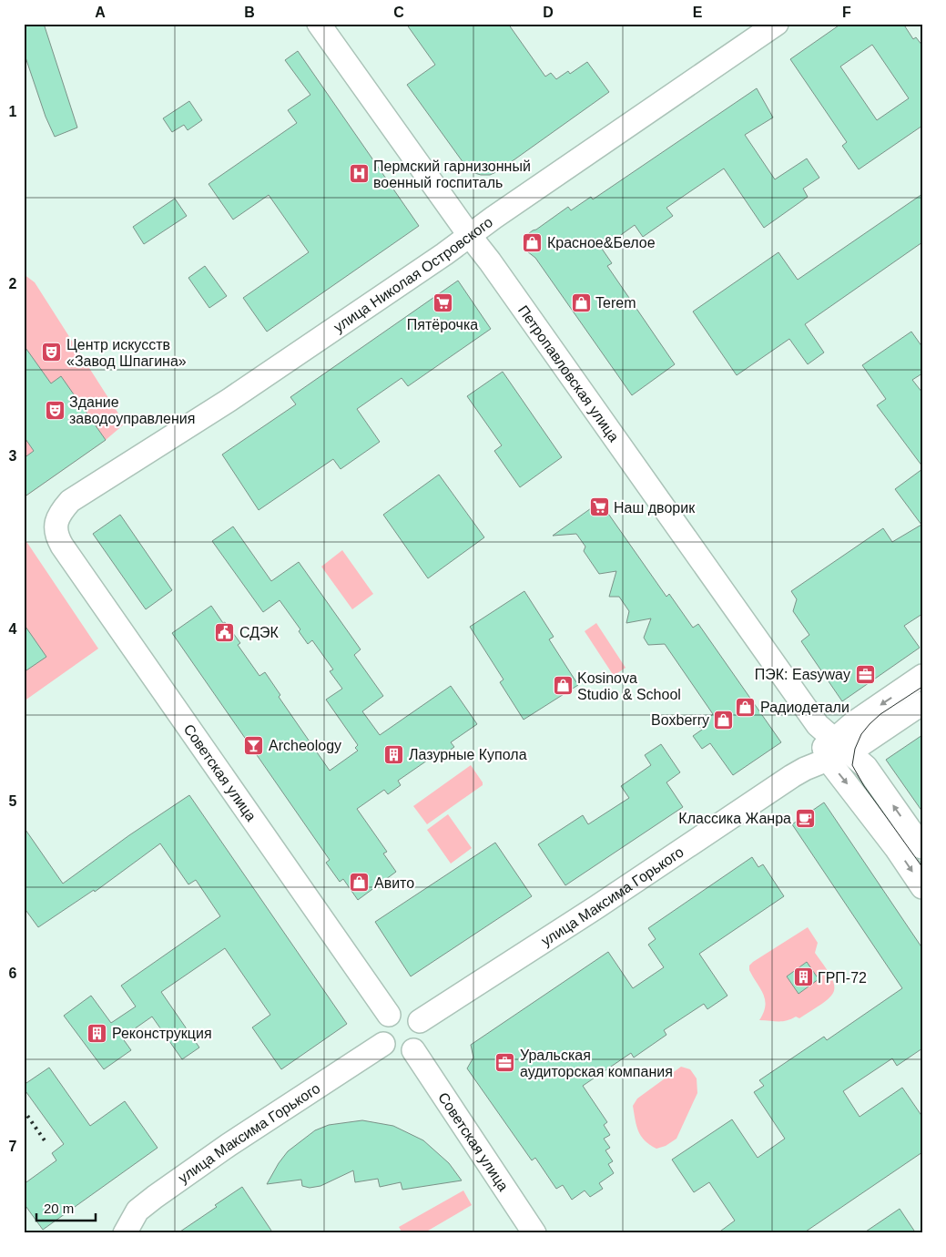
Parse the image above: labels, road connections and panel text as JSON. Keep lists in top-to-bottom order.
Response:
{
  "streets": {
    "street": [
      "улица Николая Островского",
      "Петропавловская улица",
      "Советская улица",
      "улица Максима Горького"
    ]
  },
  "crossings": [
    ["улица Николая Островского", "Петропавловская улица"],
    ["улица Николая Островского", "Советская улица"],
    ["Петропавловская улица", "улица Максима Горького"],
    ["Советская улица", "улица Максима Горького"]
  ],
  "places": {
    "hospital": ["Пермский гарнизонный военный госпиталь"],
    "shop": [
      "Красное&Белое",
      "Terem",
      "Kosinova Studio & School",
      "Радиодетали",
      "Boxberry",
      "Авито"
    ],
    "supermarket": ["Пятёрочка", "Наш дворик"],
    "theatre": ["Центр искусств «Завод Шпагина»", "Здание заводоуправления"],
    "public building": ["СДЭК"],
    "office": ["ПЭК: Easyway", "Уральская аудиторская компания"],
    "bar": ["Archeology"],
    "building": ["Лазурные Купола", "ГРП-72", "Реконструкция"],
    "cafe": ["Классика Жанра"]
  },
  "scale_bar": "20 m",
  "grid": {
    "columns": [
      "A",
      "B",
      "C",
      "D",
      "E",
      "F"
    ],
    "rows": [
      "1",
      "2",
      "3",
      "4",
      "5",
      "6",
      "7"
    ]
  }
}
